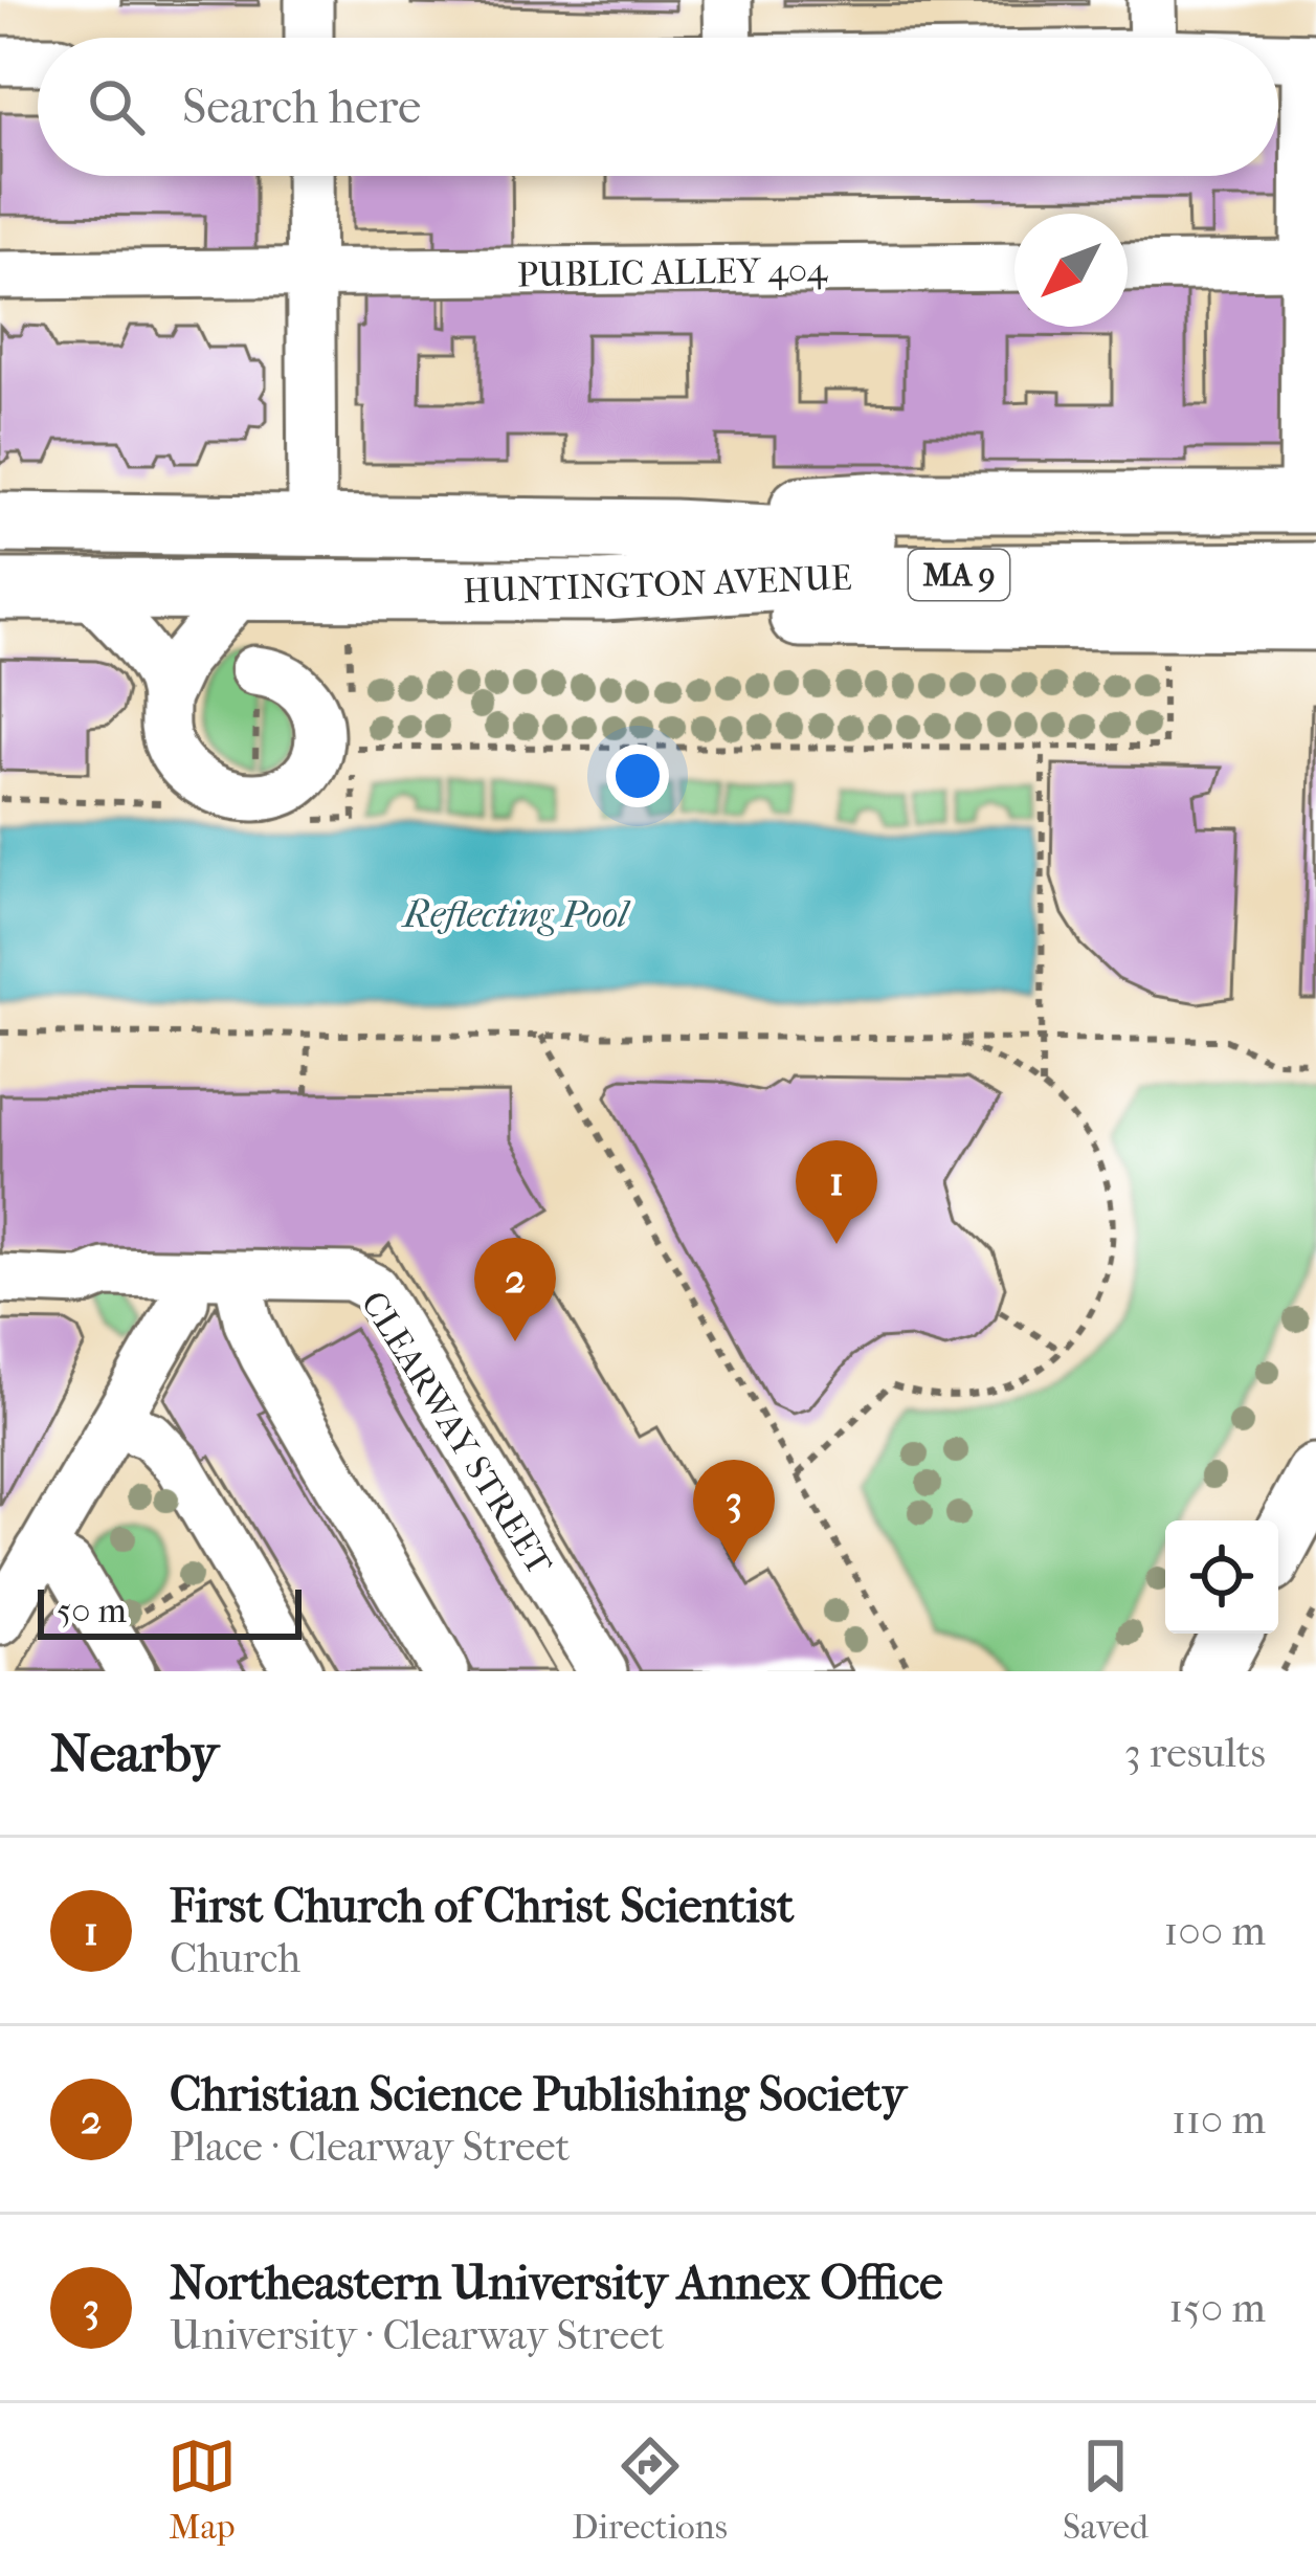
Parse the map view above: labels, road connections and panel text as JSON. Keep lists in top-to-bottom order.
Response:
{
  "streets": {
    "main road": ["MA 9", "HUNTINGTON AVENUE"],
    "street": ["PUBLIC ALLEY 404", "CLEARWAY STREET"]
  },
  "water": ["Reflecting Pool"],
  "scale_bar": "50 m",
  "north": "bottom left",
  "page": {
    "search": "Search here",
    "pins": ["1", "2", "3"],
    "scale": "50 m",
    "heading": ["Nearby", "3 results"],
    "list": [
      {
        "mark": "1",
        "name": "First Church of Christ Scientist",
        "note": "Church",
        "value": "100 m"
      },
      {
        "mark": "2",
        "name": "Christian Science Publishing Society",
        "note": "Place · Clearway Street",
        "value": "110 m"
      },
      {
        "mark": "3",
        "name": "Northeastern University Annex Office",
        "note": "University · Clearway Street",
        "value": "150 m"
      }
    ],
    "nav": ["Map", "Directions", "Saved"]
  }
}
